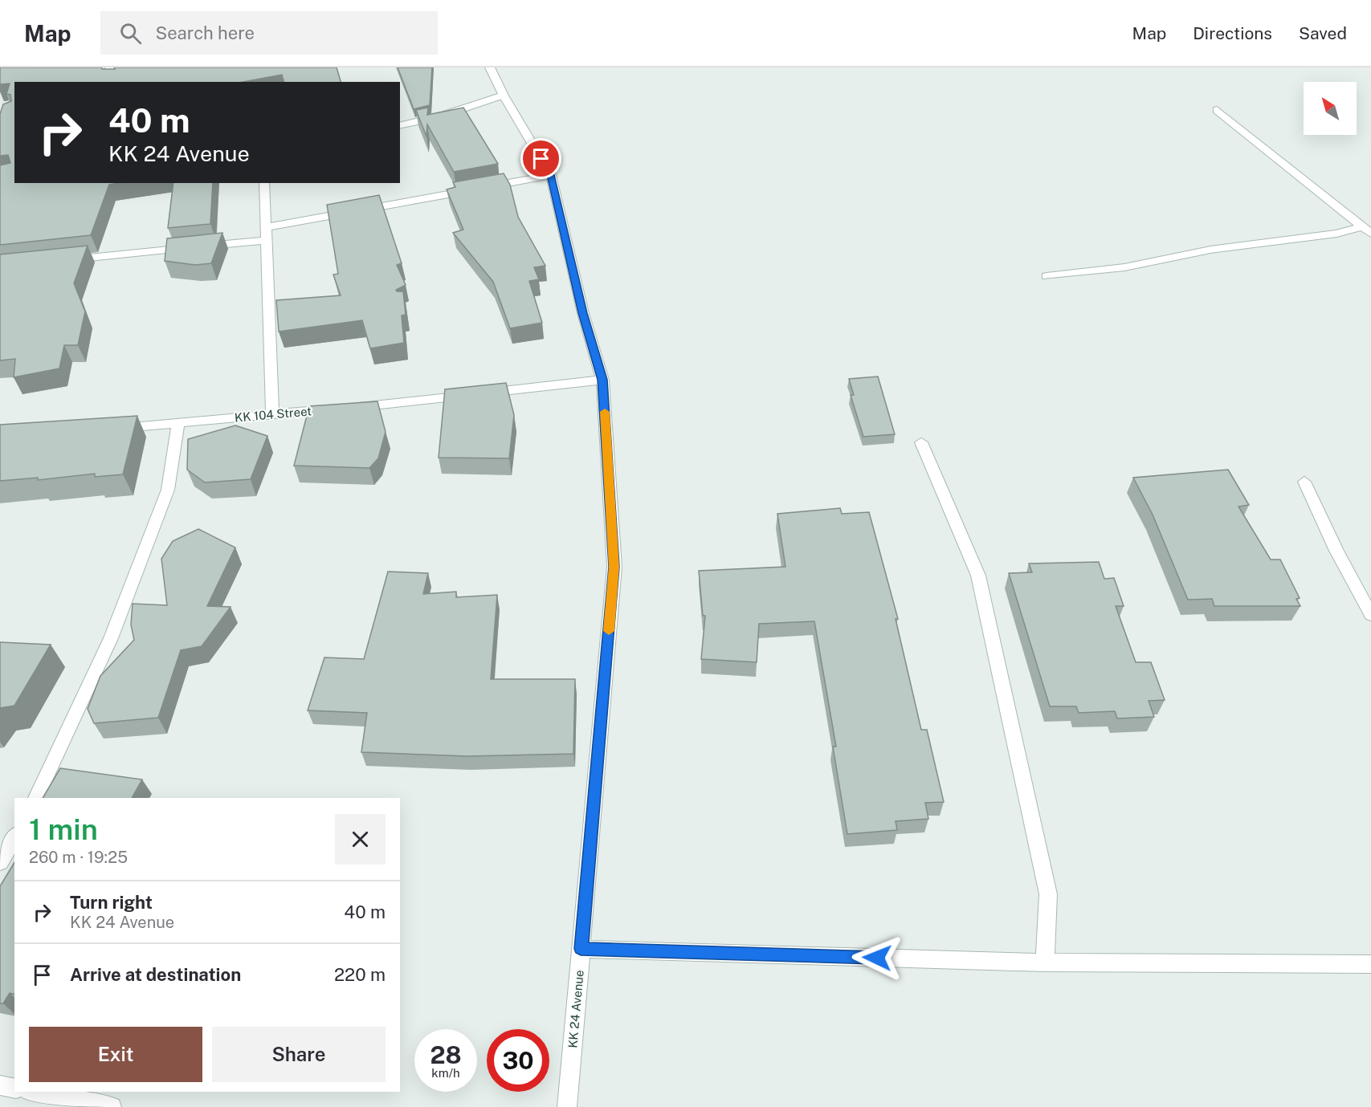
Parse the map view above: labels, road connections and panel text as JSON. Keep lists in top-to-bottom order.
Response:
{
  "streets": {
    "street": ["KK 104 Street", "KK 24 Avenue"]
  },
  "crossings": [
    ["KK 104 Street", "KK 24 Avenue"]
  ],
  "north": "top left",
  "page": {
    "header": "Map",
    "search": "Search here",
    "nav": ["Map", "Directions", "Saved"],
    "turn": ["40 m", "KK 24 Avenue"],
    "heading": ["1 min", "260 m · 19:25"],
    "list": [
      {
        "name": "Turn right",
        "note": "KK 24 Avenue",
        "value": "40 m"
      },
      {
        "name": "Arrive at destination",
        "value": "220 m"
      }
    ],
    "buttons": ["Exit", "Share"],
    "speed": "28 km/h",
    "limit": "30"
  }
}
